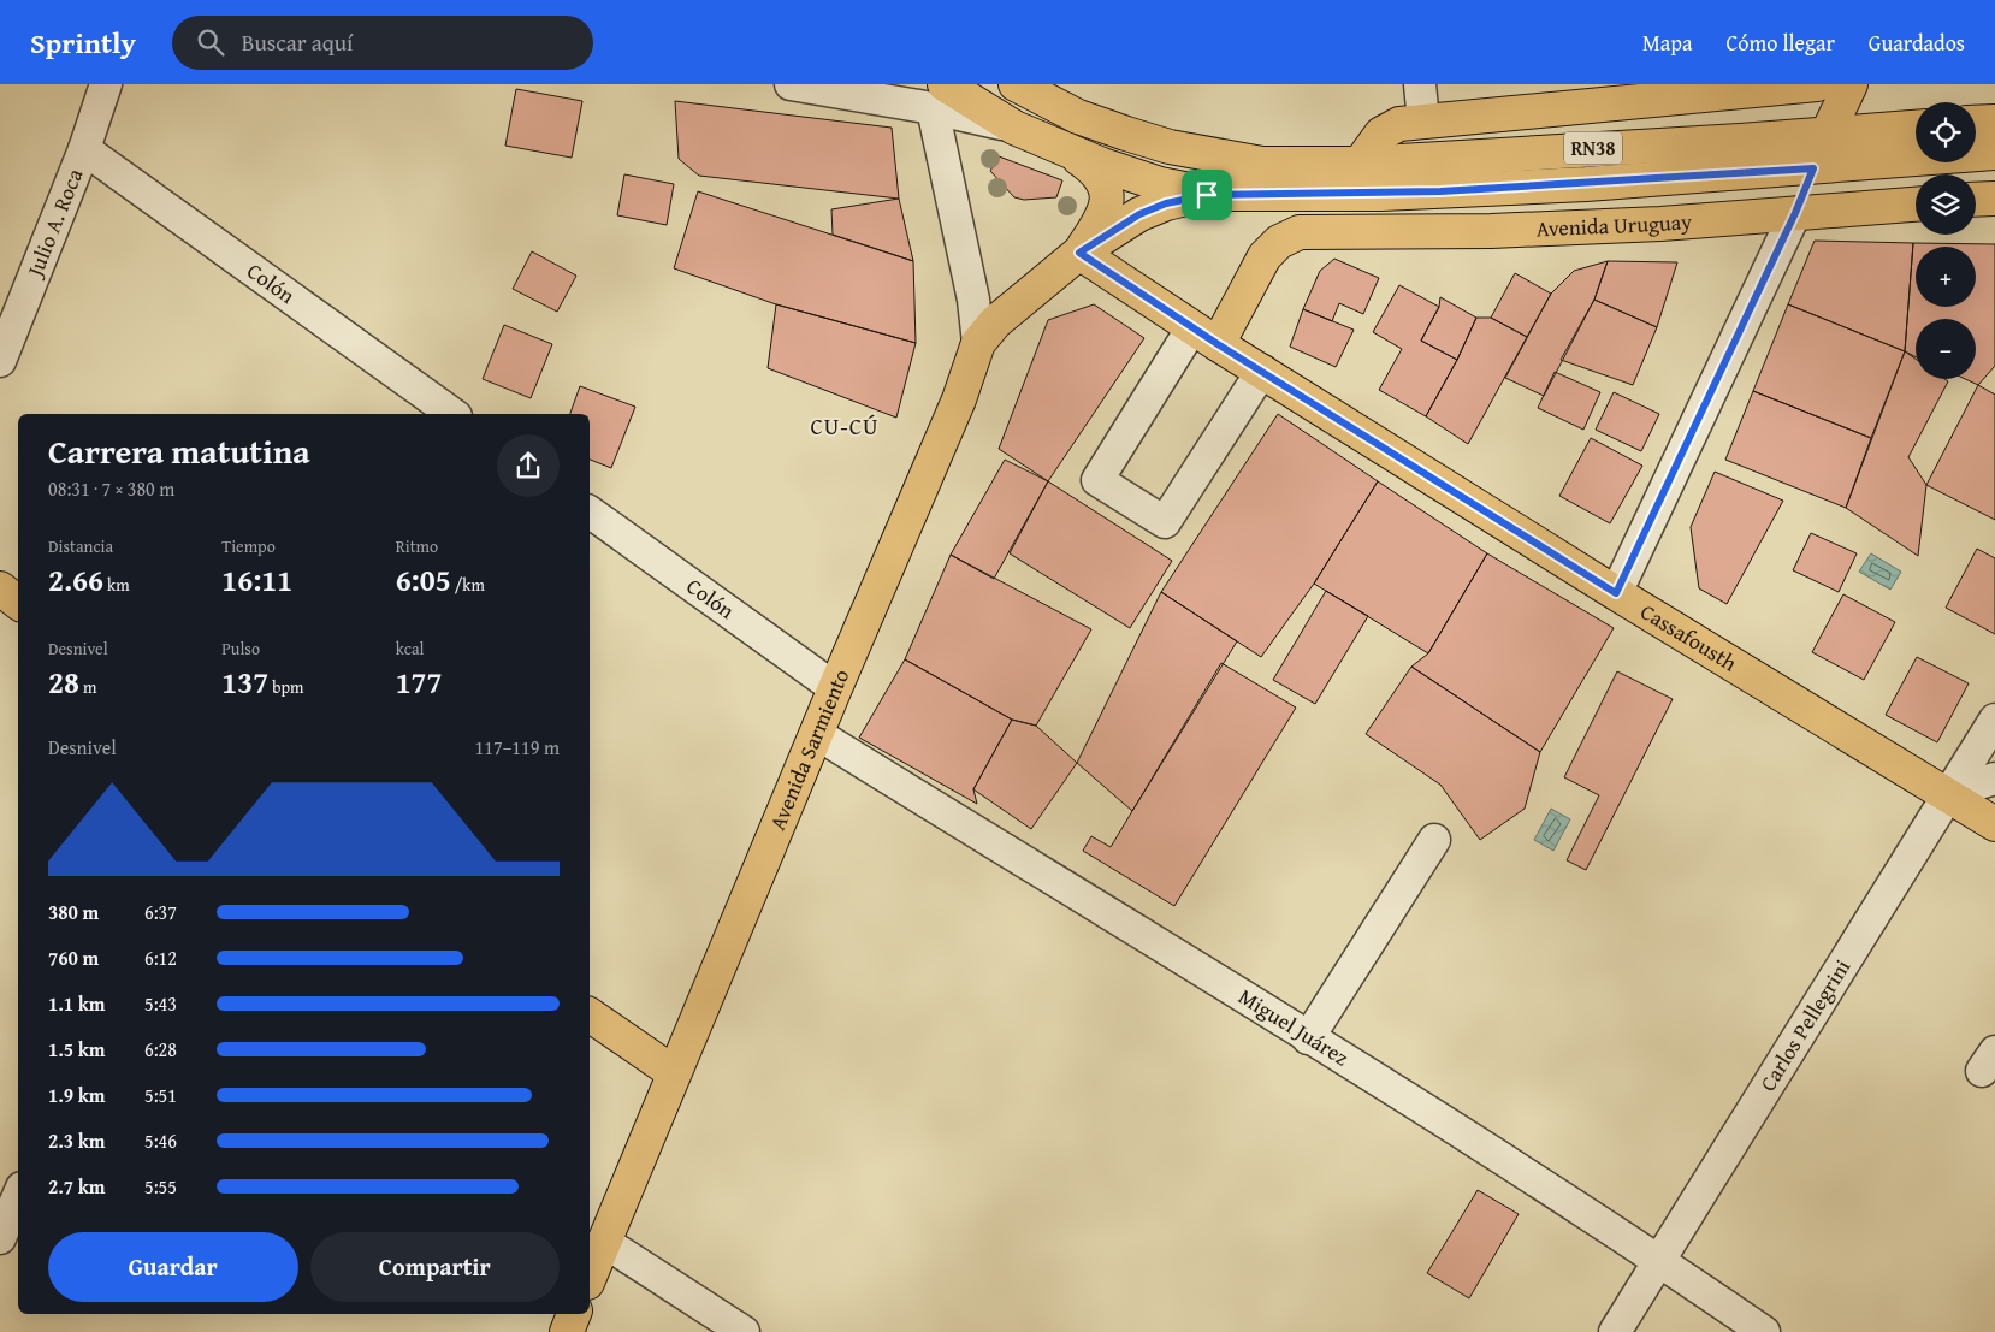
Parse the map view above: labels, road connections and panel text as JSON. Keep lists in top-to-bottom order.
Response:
{
  "streets": {
    "main road": [
      "RN38",
      "Avenida Uruguay",
      "Cassafousth",
      "Avenida Sarmiento"
    ],
    "street": [
      "Julio A. Roca",
      "Colón",
      "Carlos Pellegrini",
      "Miguel Juárez"
    ]
  },
  "crossings": [
    ["Julio A. Roca", "Colón"],
    ["Avenida Uruguay", "Cassafousth"],
    ["Colón", "Avenida Sarmiento"],
    ["Cassafousth", "Avenida Sarmiento"],
    ["Cassafousth", "Carlos Pellegrini"],
    ["Avenida Sarmiento", "Miguel Juárez"],
    ["Carlos Pellegrini", "Miguel Juárez"]
  ],
  "districts": ["CU-CÚ"],
  "page": {
    "header": "Sprintly",
    "search": "Buscar aquí",
    "nav": ["Mapa", "Cómo llegar", "Guardados"],
    "map_buttons": ["+", "−"],
    "heading": ["Carrera matutina", "08:31 · 7 × 380 m"],
    "stats": [
      ["Distancia", "2.66 km"],
      ["Tiempo", "16:11"],
      ["Ritmo", "6:05 /km"],
      ["Desnivel", "28 m"],
      ["Pulso", "137 bpm"],
      ["kcal", "177"]
    ],
    "chart": ["Desnivel", "117–119 m"],
    "list": [
      {
        "name": "380 m",
        "note": "6:37"
      },
      {
        "name": "760 m",
        "note": "6:12"
      },
      {
        "name": "1.1 km",
        "note": "5:43"
      },
      {
        "name": "1.5 km",
        "note": "6:28"
      },
      {
        "name": "1.9 km",
        "note": "5:51"
      },
      {
        "name": "2.3 km",
        "note": "5:46"
      },
      {
        "name": "2.7 km",
        "note": "5:55"
      }
    ],
    "buttons": ["Guardar", "Compartir"]
  }
}
